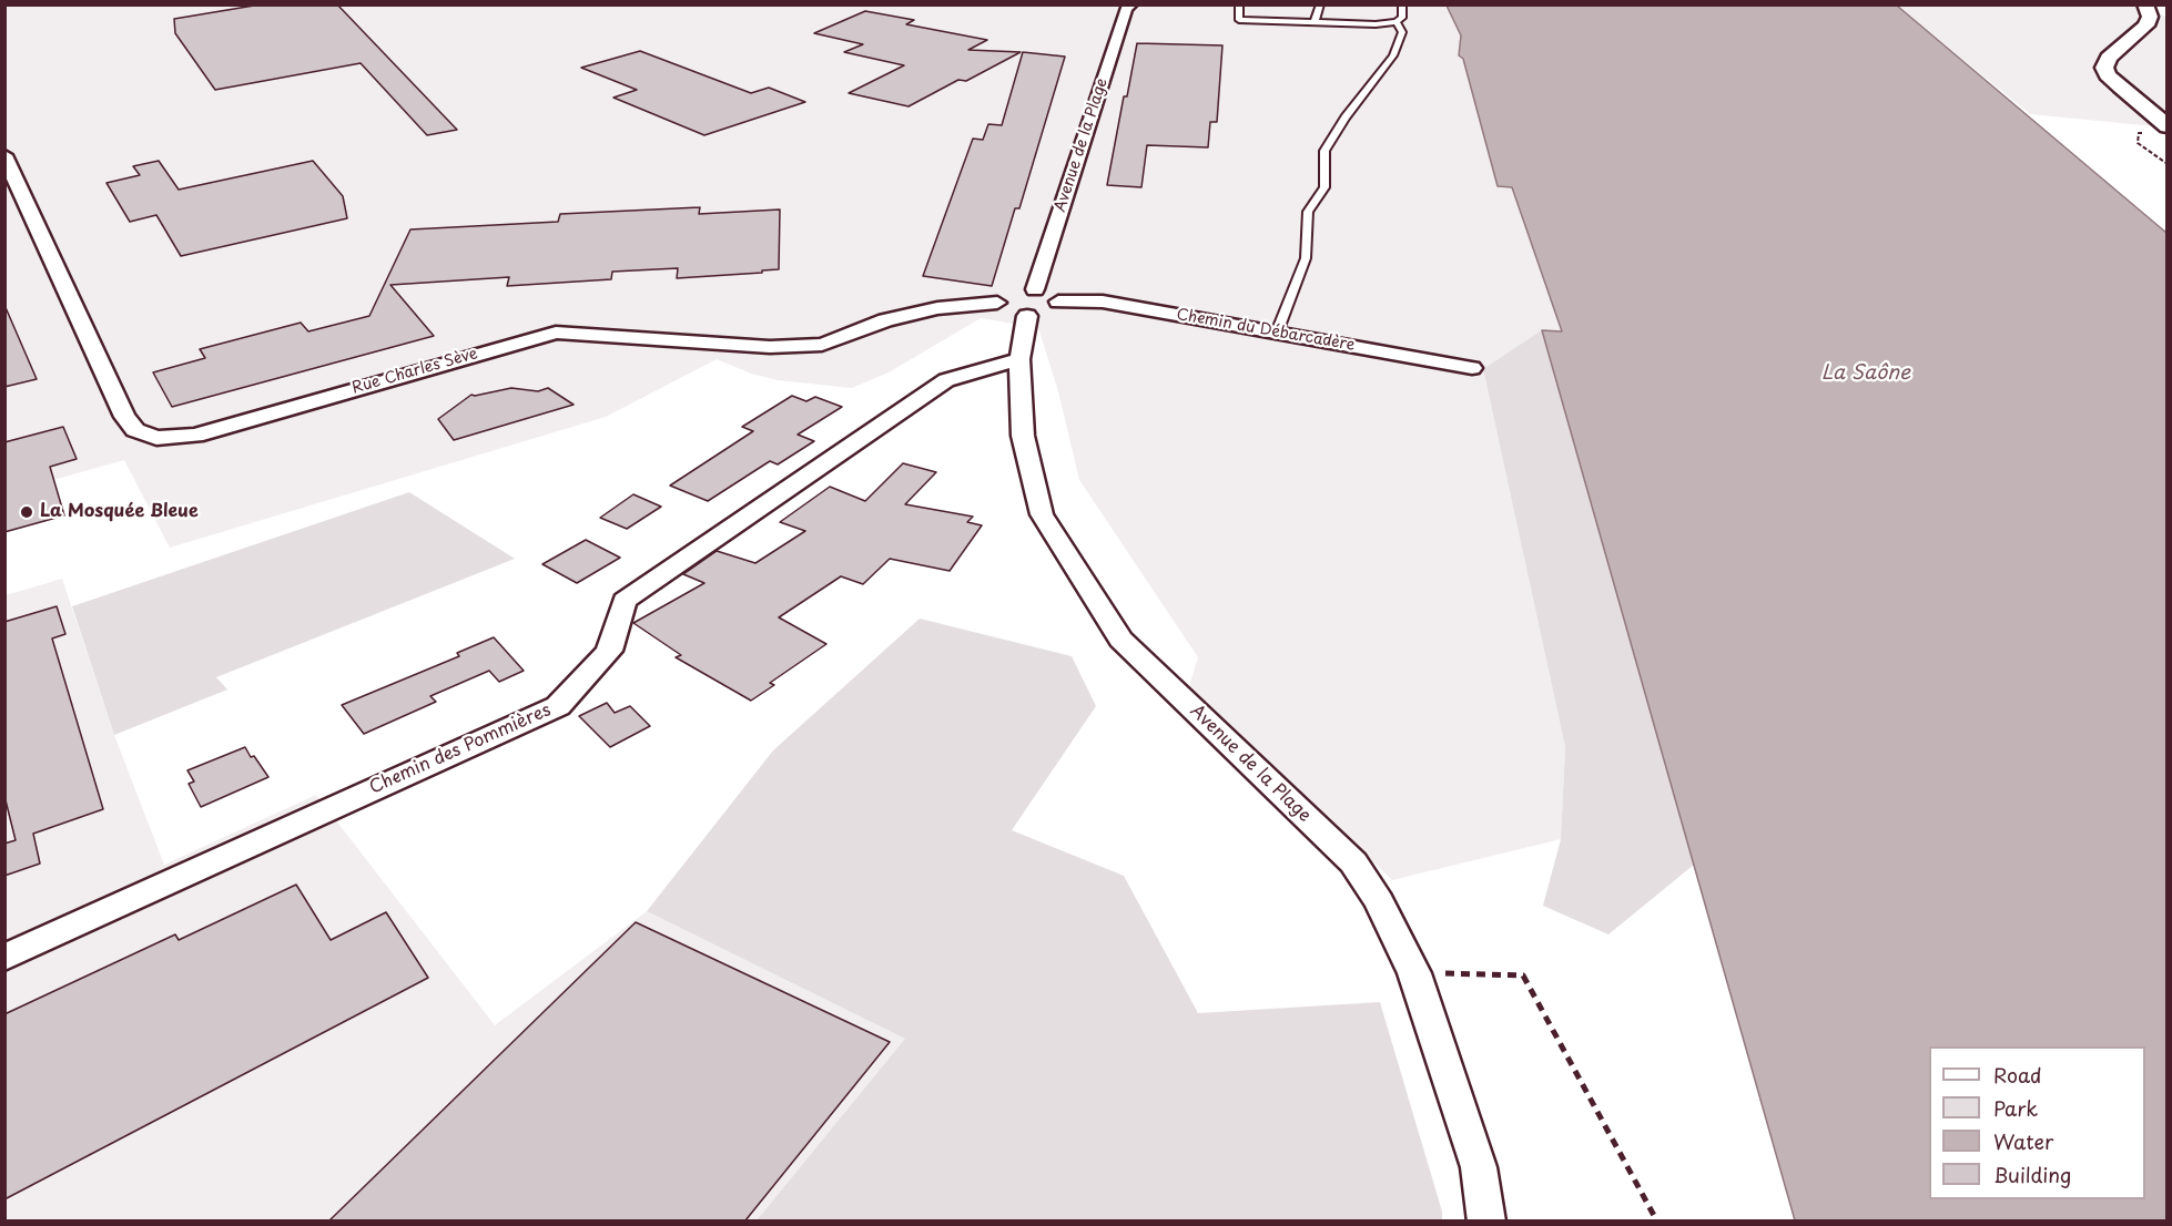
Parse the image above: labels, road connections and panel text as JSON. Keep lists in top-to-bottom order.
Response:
{
  "streets": {
    "street": [
      "Avenue de la Plage",
      "Chemin du Débarcadère",
      "Rue Charles Sève",
      "Chemin des Pommières"
    ]
  },
  "crossings": [
    ["Avenue de la Plage", "Chemin des Pommières"]
  ],
  "water": ["La Saône"],
  "places": ["La Mosquée Bleue"],
  "legend": [
    "Road",
    "Park",
    "Water",
    "Building"
  ]
}
